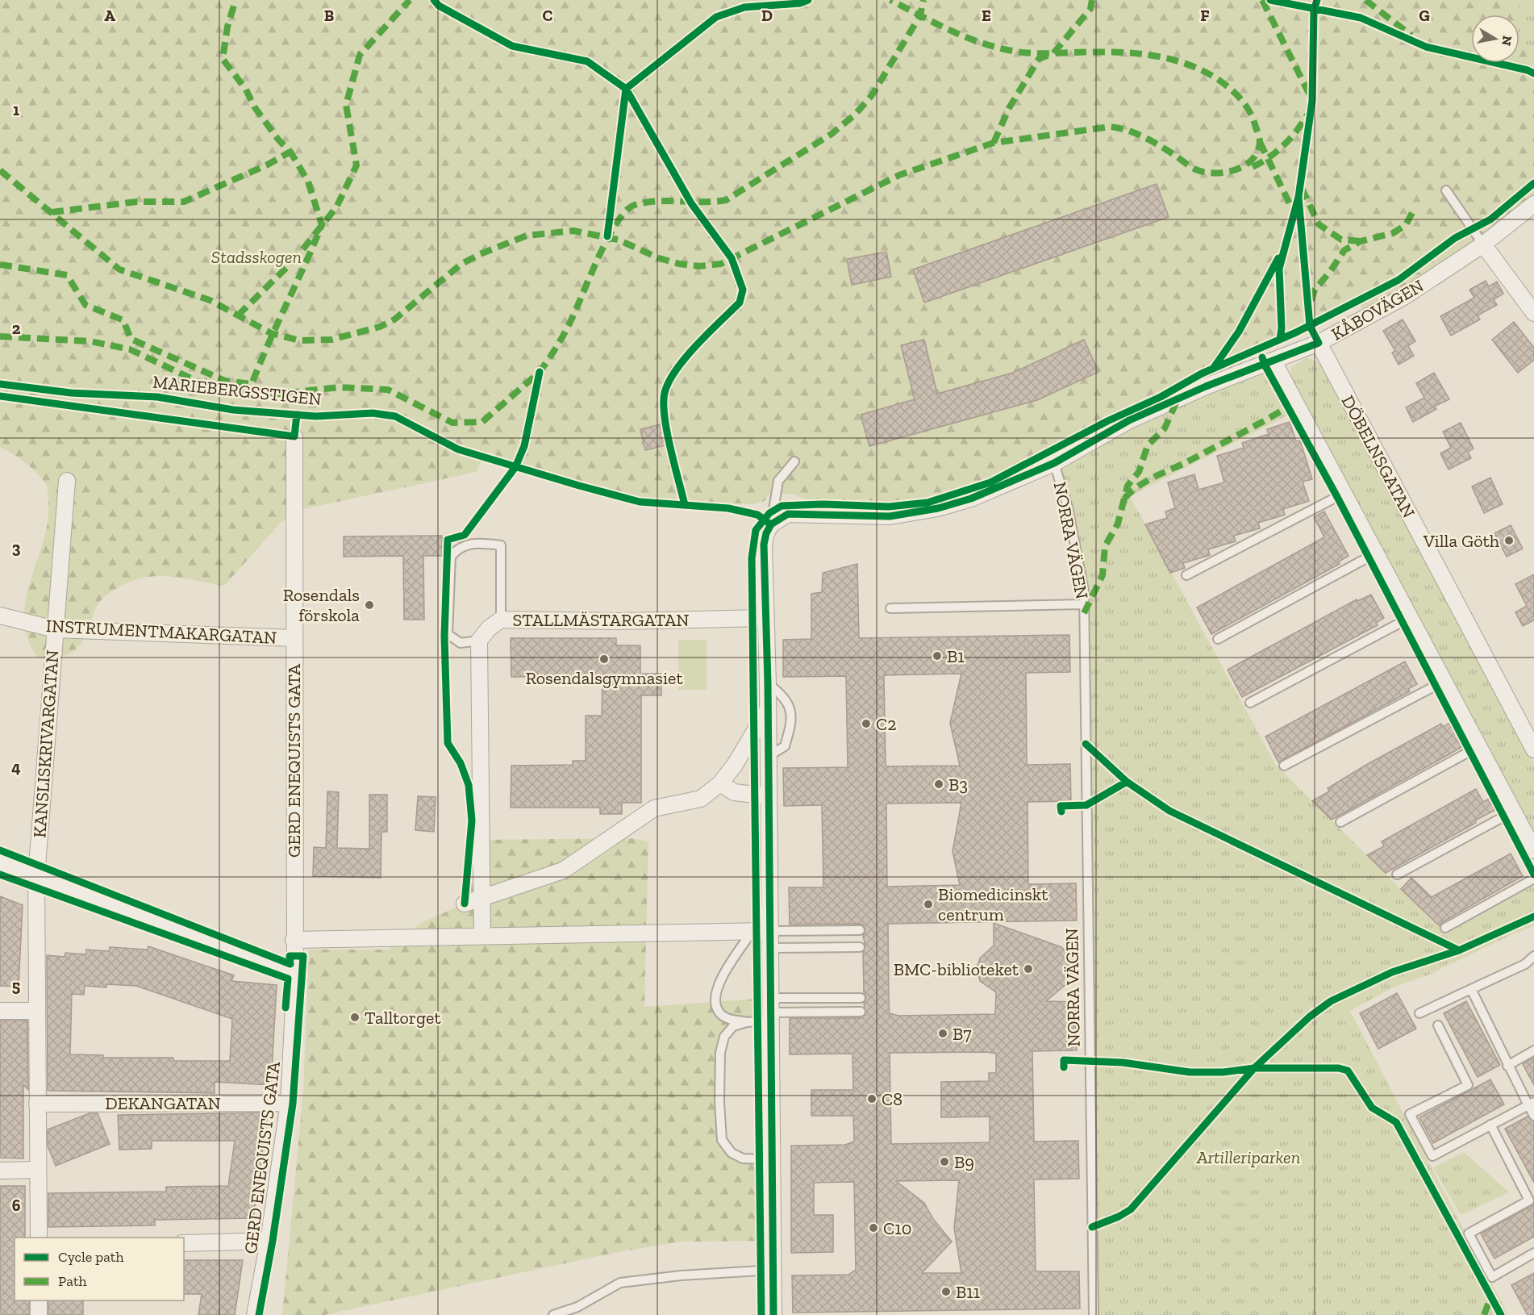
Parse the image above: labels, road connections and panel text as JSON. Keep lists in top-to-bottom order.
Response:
{
  "streets": {
    "street": [
      "KÅBOVÄGEN",
      "DÖBELNSGATAN",
      "STALLMÄSTARGATAN",
      "INSTRUMENTMAKARGATAN",
      "KANSLISKRIVARGATAN",
      "GERD ENEQUISTS GATA",
      "DEKANGATAN"
    ],
    "lane": ["NORRA VÄGEN"],
    "cycle path": ["MARIEBERGSSTIGEN"]
  },
  "crossings": [
    ["KÅBOVÄGEN", "DÖBELNSGATAN"],
    ["KÅBOVÄGEN", "NORRA VÄGEN"],
    ["INSTRUMENTMAKARGATAN", "KANSLISKRIVARGATAN"],
    ["INSTRUMENTMAKARGATAN", "GERD ENEQUISTS GATA"],
    ["KANSLISKRIVARGATAN", "DEKANGATAN"],
    ["GERD ENEQUISTS GATA", "DEKANGATAN"]
  ],
  "parks": ["Stadsskogen", "Artilleriparken"],
  "places": [
    "Villa Göth",
    "Rosendals förskola",
    "B1",
    "Rosendalsgymnasiet",
    "C2",
    "B3",
    "Biomedicinskt centrum",
    "BMC-biblioteket",
    "Talltorget",
    "B7",
    "C8",
    "B9",
    "C10",
    "B11"
  ],
  "legend": ["Cycle path", "Path"],
  "north": "right",
  "grid": {
    "columns": [
      "A",
      "B",
      "C",
      "D",
      "E",
      "F",
      "G"
    ],
    "rows": [
      "1",
      "2",
      "3",
      "4",
      "5",
      "6"
    ]
  }
}
